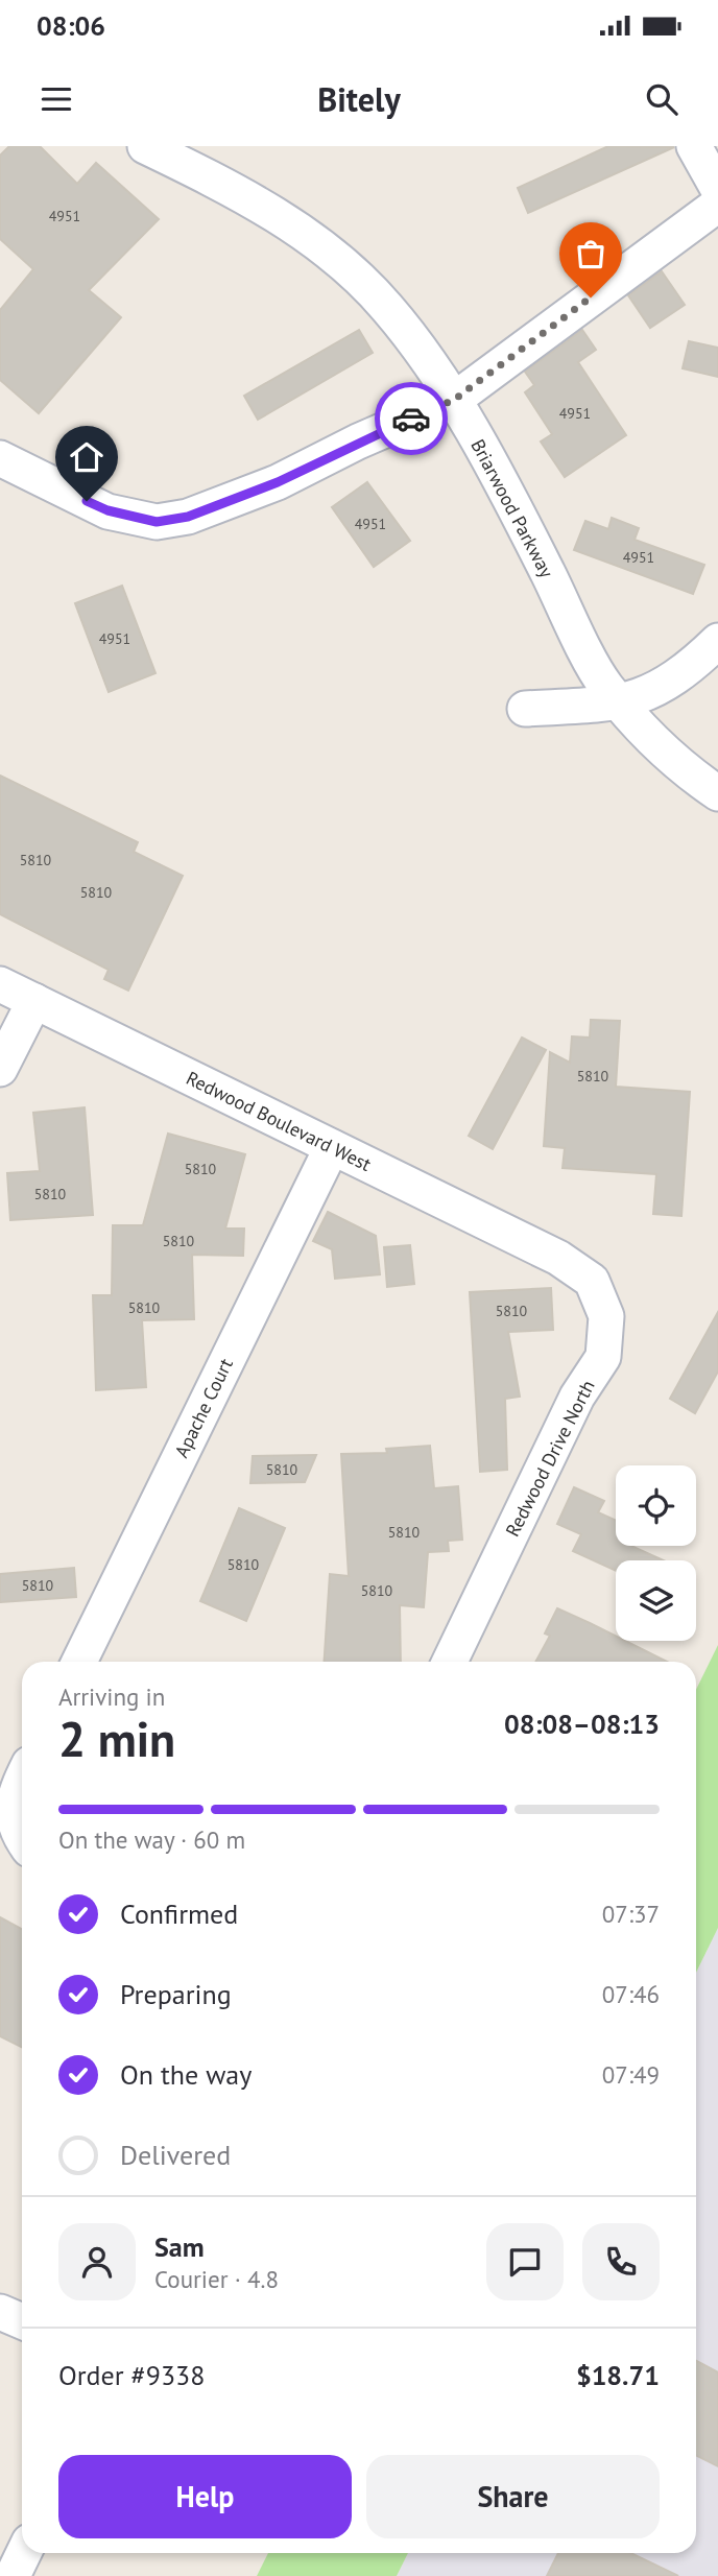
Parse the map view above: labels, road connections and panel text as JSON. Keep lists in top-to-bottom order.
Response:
{
  "streets": {
    "street": [
      "Briarwood Parkway",
      "Redwood Boulevard West",
      "Apache Court",
      "Redwood Drive North"
    ]
  },
  "crossings": [
    ["Redwood Boulevard West", "Apache Court"],
    ["Redwood Boulevard West", "Redwood Drive North"]
  ],
  "house_numbers": [
    "4951",
    "4951",
    "4951",
    "4951",
    "4951",
    "5810",
    "5810",
    "5810",
    "5810",
    "5810",
    "5810",
    "5810",
    "5810",
    "5810",
    "5810",
    "5810",
    "5810",
    "5810"
  ],
  "page": {
    "status": "08:06",
    "header": "Bitely",
    "heading": ["2 min", "Arriving in", "08:08–08:13"],
    "panel": [
      "Sam",
      "Courier · 4.8",
      "Order #9338",
      "$18.71"
    ],
    "bar": "On the way · 60 m",
    "list": [
      ["Confirmed", "07:37"],
      ["Preparing", "07:46"],
      ["On the way", "07:49"],
      "Delivered"
    ],
    "buttons": ["Help", "Share"]
  }
}
